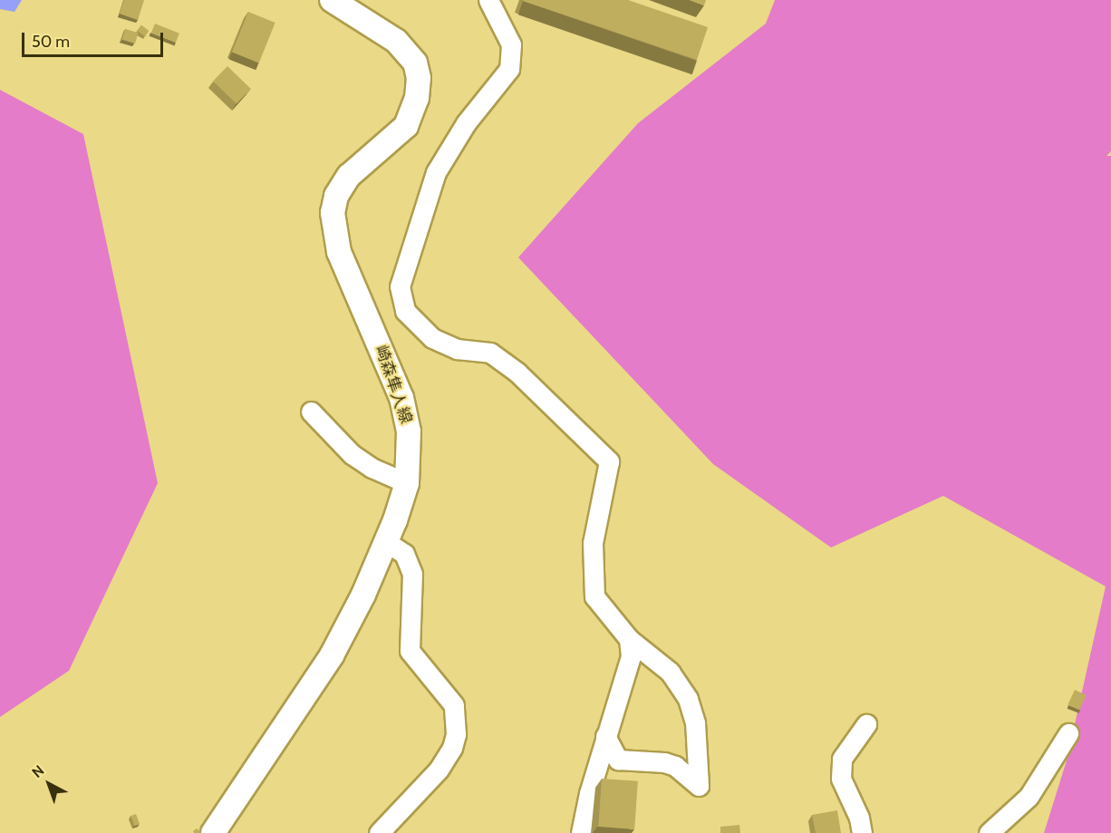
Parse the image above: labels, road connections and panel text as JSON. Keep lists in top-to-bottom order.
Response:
{
  "streets": {
    "main road": ["崎森隼人線"]
  },
  "scale_bar": "50 m",
  "north": "top left"
}
